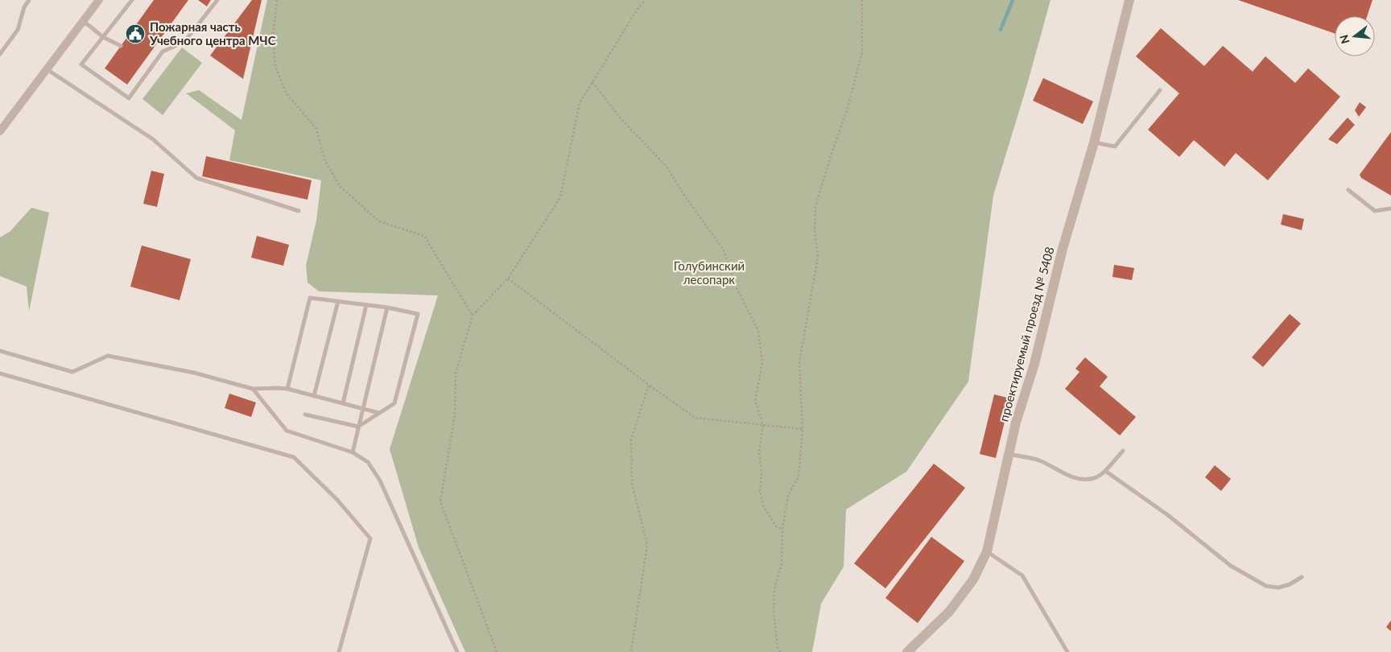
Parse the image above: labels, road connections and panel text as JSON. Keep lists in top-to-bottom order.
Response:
{
  "streets": {
    "street": ["проектируемый проезд № 5408"]
  },
  "parks": ["Голубинский лесопарк"],
  "places": {
    "public building": ["Пожарная часть Учебного центра МЧС"]
  },
  "north": "left"
}
